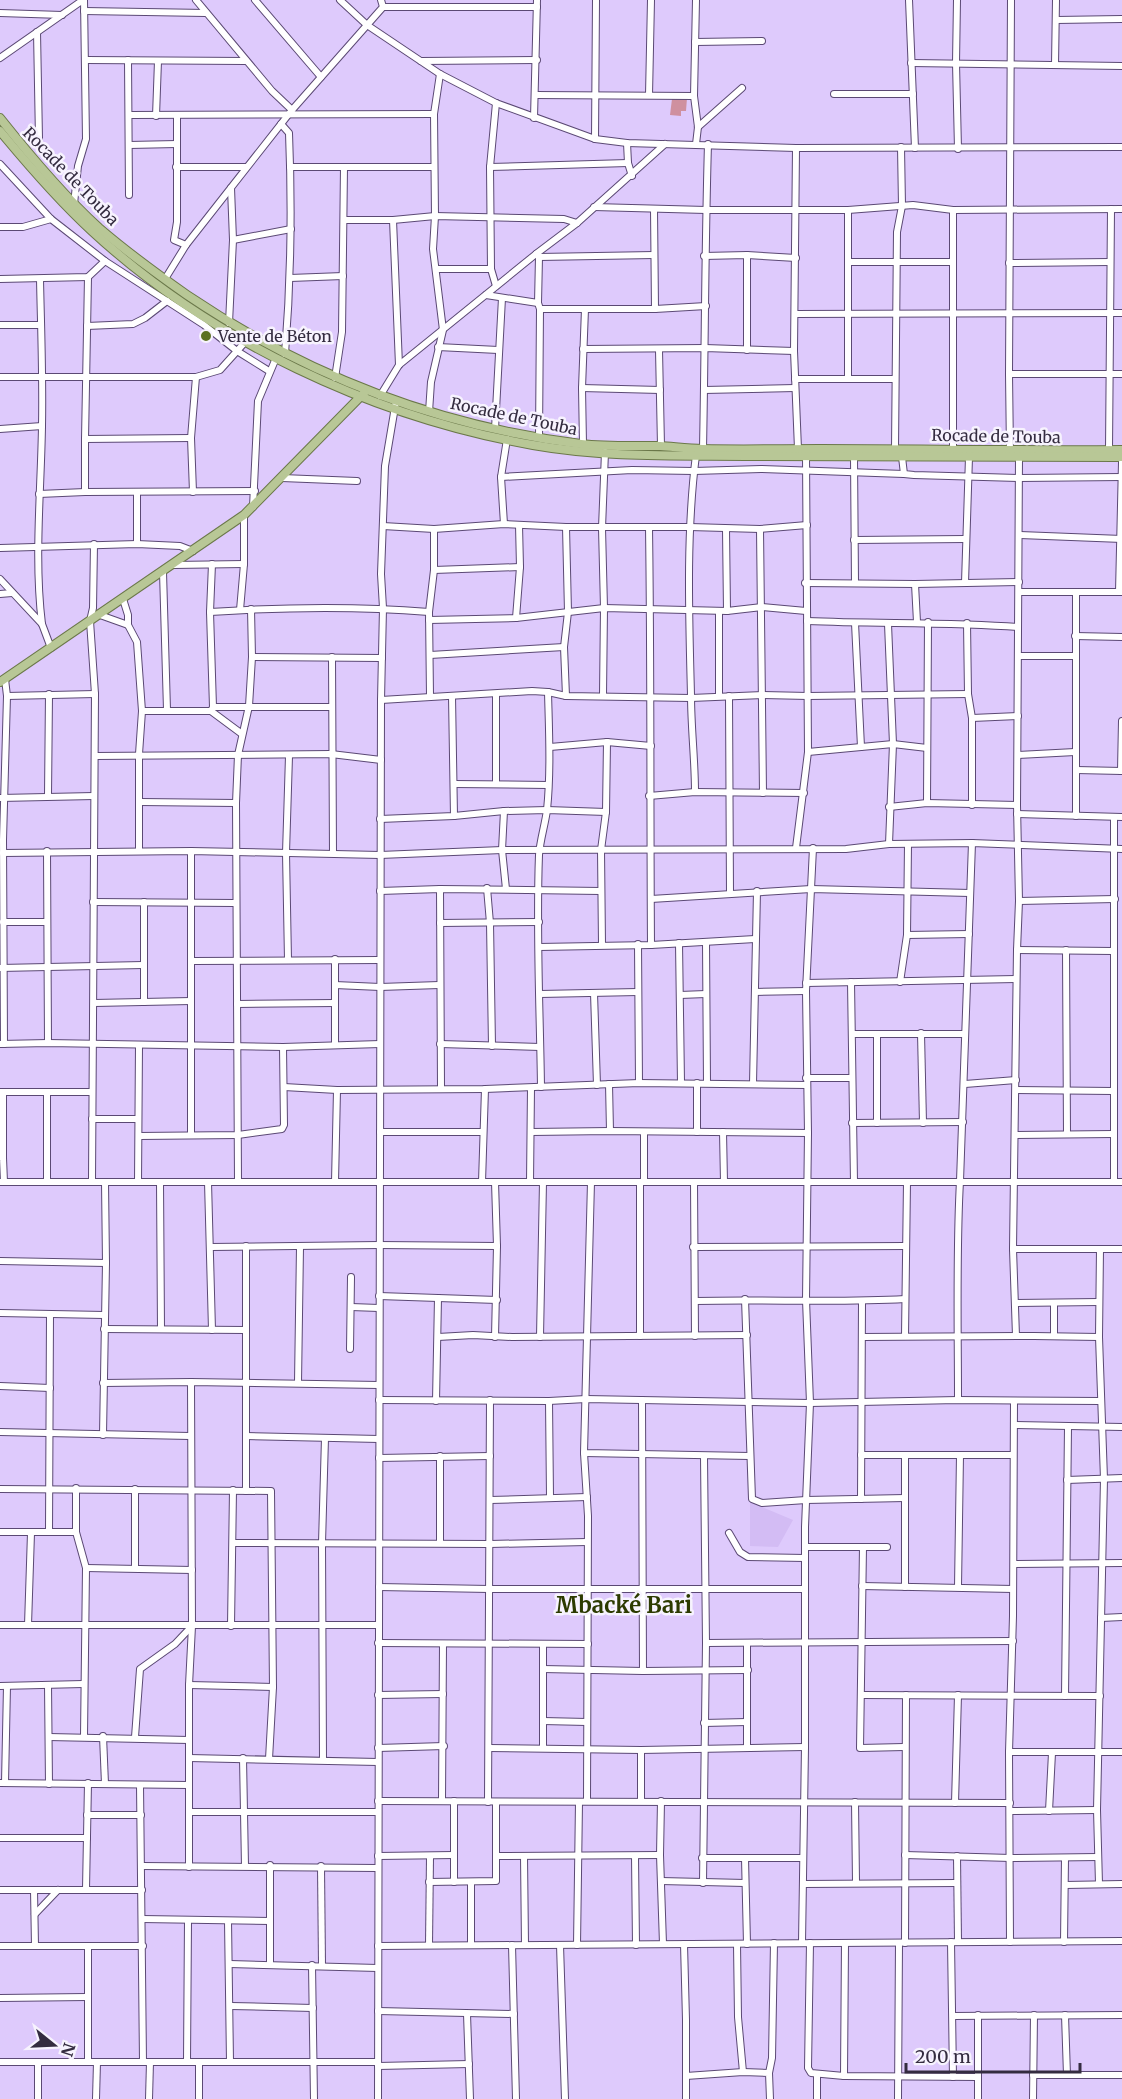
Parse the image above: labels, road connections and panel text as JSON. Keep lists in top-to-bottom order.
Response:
{
  "streets": {
    "main road": ["Rocade de Touba"]
  },
  "districts": ["Mbacké Bari"],
  "places": ["Vente de Béton"],
  "scale_bar": "200 m",
  "north": "right"
}
